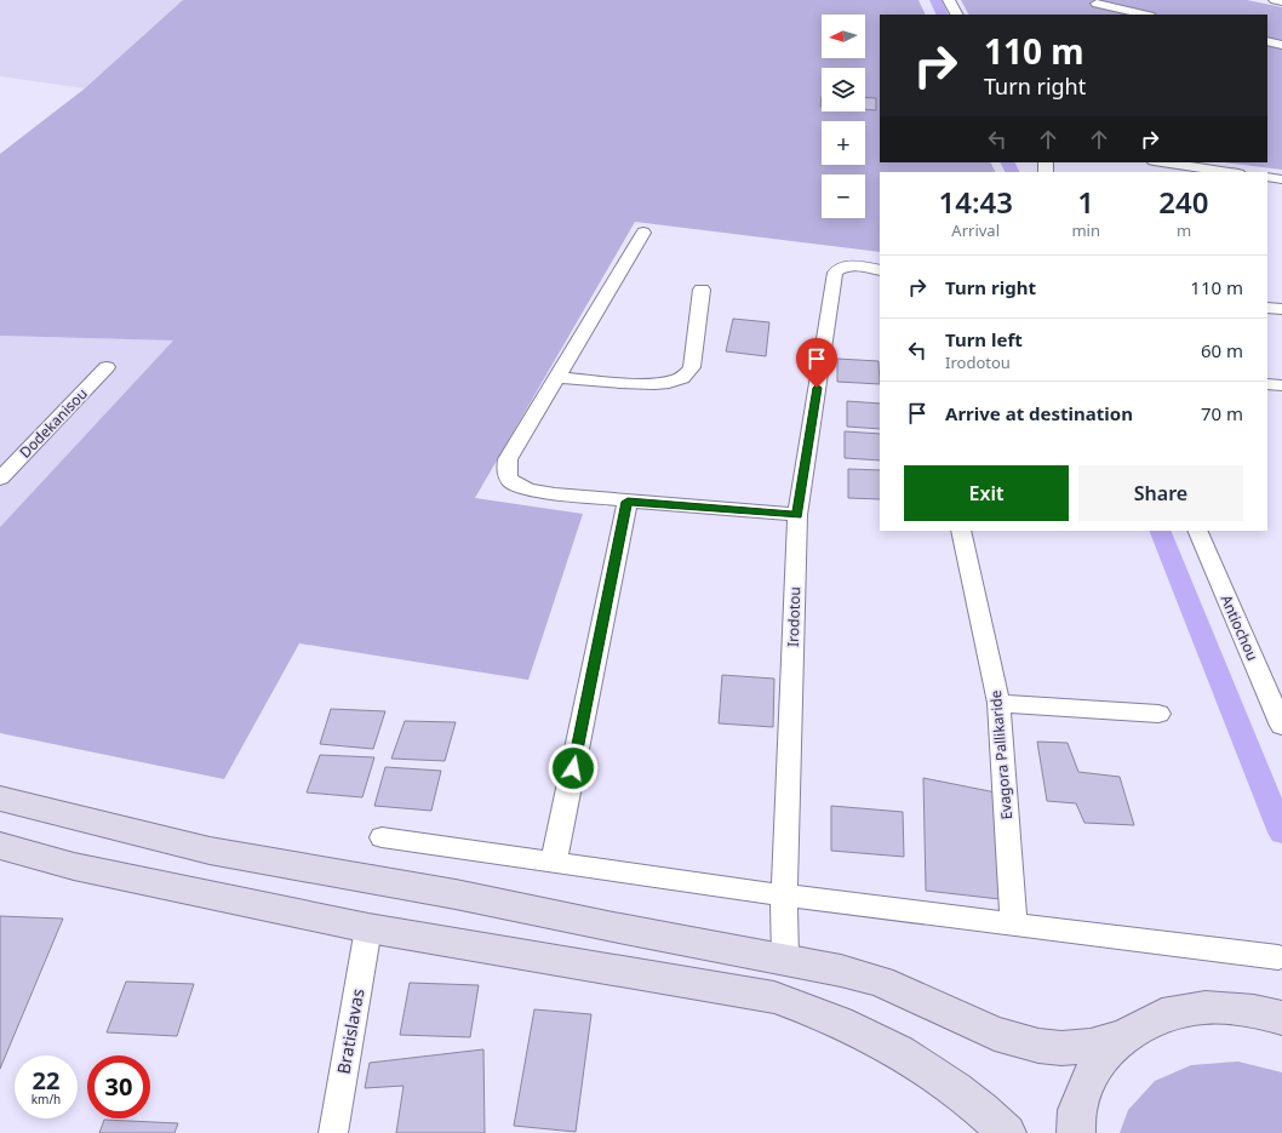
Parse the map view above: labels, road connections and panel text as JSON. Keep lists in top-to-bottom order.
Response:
{
  "streets": {
    "street": [
      "Dodekanisou",
      "Irodotou",
      "Antiochou",
      "Evagora Pallikaride",
      "Bratislavas"
    ]
  },
  "north": "left",
  "page": {
    "map_buttons": ["+", "−"],
    "turn": ["110 m", "Turn right"],
    "eta": [
      "14:43",
      "Arrival",
      "1",
      "min",
      "240",
      "m"
    ],
    "list": [
      {
        "name": "Turn right",
        "value": "110 m"
      },
      {
        "name": "Turn left",
        "note": "Irodotou",
        "value": "60 m"
      },
      {
        "name": "Arrive at destination",
        "value": "70 m"
      }
    ],
    "buttons": ["Exit", "Share"],
    "speed": "22 km/h",
    "limit": "30"
  }
}
